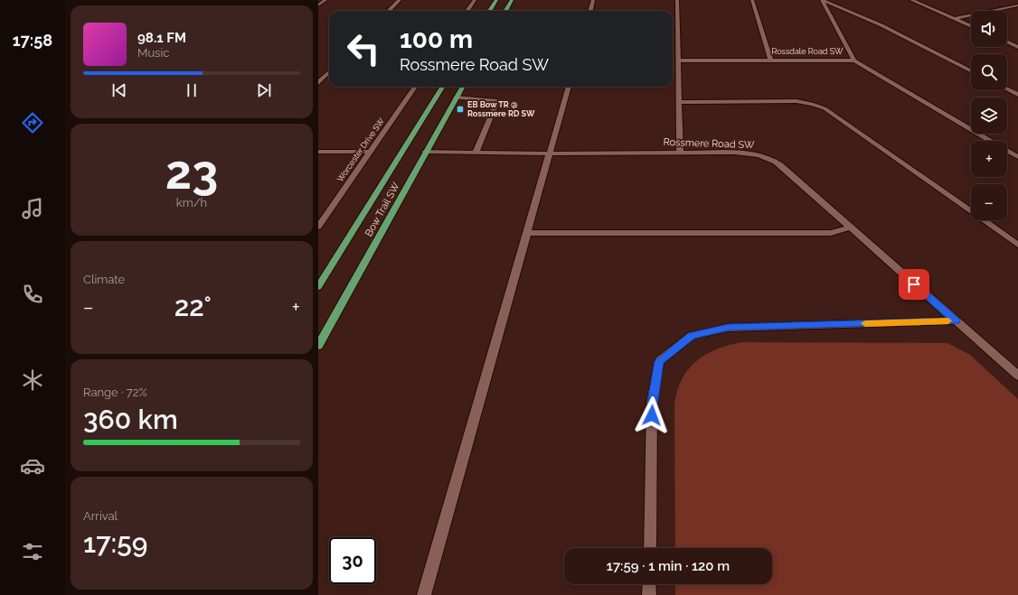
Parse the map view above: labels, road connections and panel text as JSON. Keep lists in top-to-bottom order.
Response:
{
  "streets": {
    "main road": ["Bow Trail SW"],
    "street": ["Rossdale Road SW", "Rossmere Road SW", "Worcester Drive SW"]
  },
  "crossings": [
    ["Rossmere Road SW", "Bow Trail SW"]
  ],
  "places": {
    "transit": ["EB Bow TR @ Rossmere RD SW"]
  },
  "page": {
    "tabs": "17:58",
    "map_buttons": ["+", "−"],
    "turn": ["100 m", "Rossmere Road SW"],
    "song": ["98.1 FM", "Music"],
    "tile": [
      ["23", "km/h"],
      "Climate",
      ["Range · 72%", "360 km"],
      ["Arrival", "17:59"]
    ],
    "heat": ["−", "22°", "+"],
    "limit": "30",
    "trip": "17:59 · 1 min · 120 m"
  }
}
